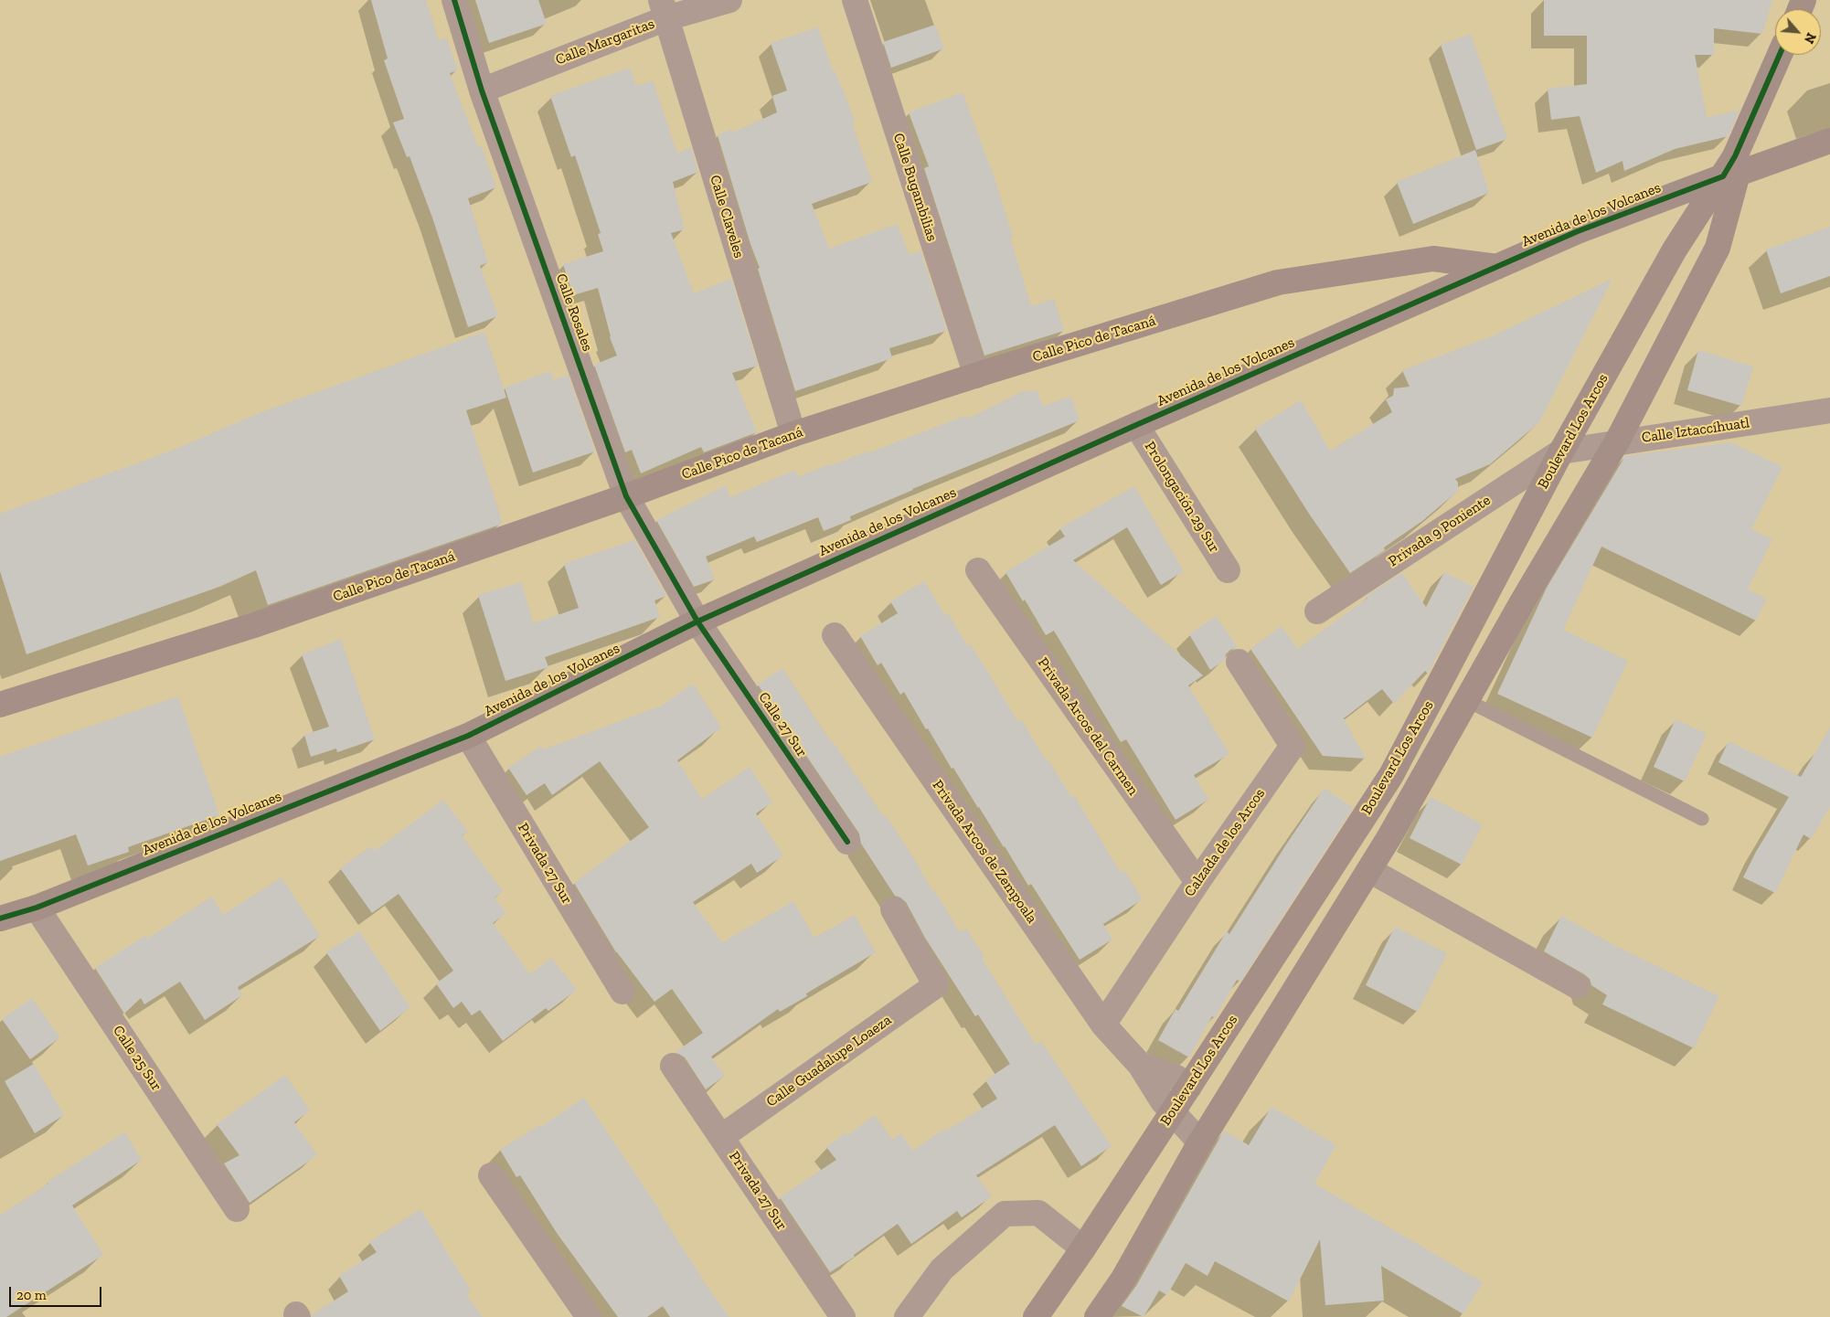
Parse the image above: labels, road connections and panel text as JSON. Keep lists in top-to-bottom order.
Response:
{
  "streets": {
    "street": [
      "Calle Margaritas",
      "Calle Bugambilias",
      "Avenida de los Volcanes",
      "Calle Claveles",
      "Calle Rosales",
      "Calle Pico de Tacaná",
      "Calle Iztaccíhuatl",
      "Boulevard Los Arcos",
      "Prolongación 29 Sur",
      "Privada 9 Poniente",
      "Calle 27 Sur",
      "Privada Arcos del Carmen",
      "Calzada de los Arcos",
      "Privada Arcos de Zempoala",
      "Privada 27 Sur",
      "Calle 25 Sur",
      "Calle Guadalupe Loaeza"
    ]
  },
  "crossings": [
    ["Calle Margaritas", "Calle Claveles"],
    ["Calle Margaritas", "Calle Rosales"],
    ["Calle Bugambilias", "Calle Pico de Tacaná"],
    ["Avenida de los Volcanes", "Calle Rosales"],
    ["Avenida de los Volcanes", "Calle Pico de Tacaná"],
    ["Avenida de los Volcanes", "Boulevard Los Arcos"],
    ["Avenida de los Volcanes", "Prolongación 29 Sur"],
    ["Avenida de los Volcanes", "Calle 27 Sur"],
    ["Avenida de los Volcanes", "Privada 27 Sur"],
    ["Avenida de los Volcanes", "Calle 25 Sur"],
    ["Calle Claveles", "Calle Pico de Tacaná"],
    ["Calle Rosales", "Calle Pico de Tacaná"],
    ["Calle Rosales", "Calle 27 Sur"],
    ["Calle Iztaccíhuatl", "Boulevard Los Arcos"],
    ["Calle Iztaccíhuatl", "Privada 9 Poniente"],
    ["Boulevard Los Arcos", "Privada 9 Poniente"],
    ["Boulevard Los Arcos", "Privada Arcos de Zempoala"],
    ["Privada Arcos del Carmen", "Calzada de los Arcos"],
    ["Calzada de los Arcos", "Privada Arcos de Zempoala"],
    ["Privada 27 Sur", "Calle Guadalupe Loaeza"]
  ],
  "scale_bar": "20 m",
  "north": "bottom right"
}
